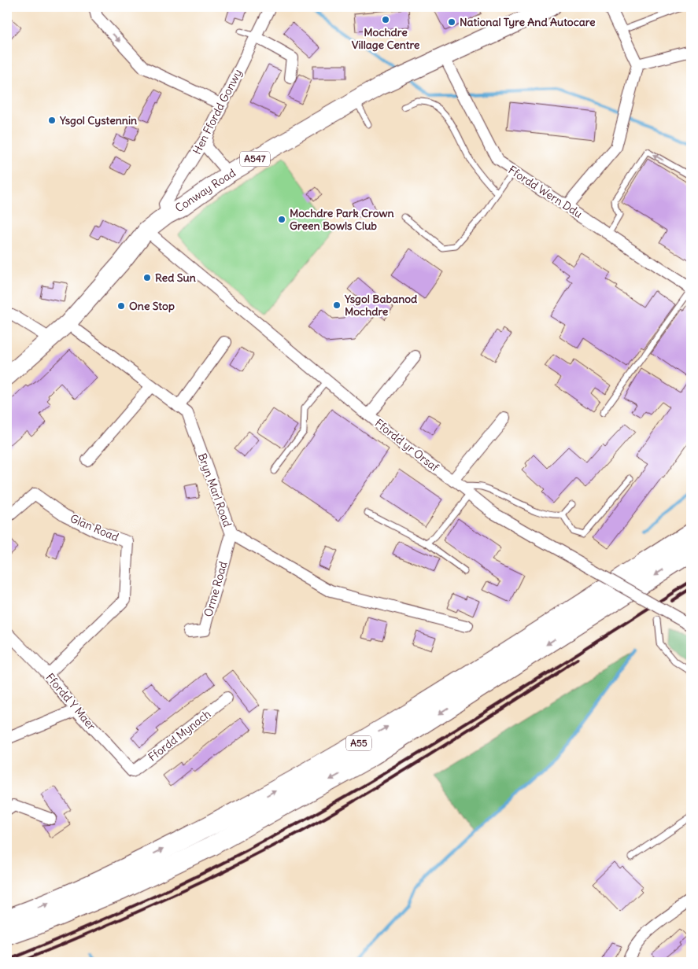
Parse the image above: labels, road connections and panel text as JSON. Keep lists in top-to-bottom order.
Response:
{
  "streets": {
    "highway": ["A55"],
    "main road": ["A547", "Conway Road"],
    "street": [
      "Hen Ffordd Gonwy",
      "Ffordd Wern Ddu",
      "Ffordd yr Orsaf",
      "Bryn Marl Road",
      "Glan Road",
      "Orme Road",
      "Ffordd Y Maer",
      "Ffordd Mynach"
    ]
  },
  "crossings": [
    ["Hen Ffordd Gonwy", "Conway Road"],
    ["Conway Road", "Ffordd Wern Ddu"],
    ["Conway Road", "Ffordd yr Orsaf"],
    ["Conway Road", "Bryn Marl Road"],
    ["Bryn Marl Road", "Orme Road"],
    ["Glan Road", "Ffordd Y Maer"],
    ["Ffordd Y Maer", "Ffordd Mynach"]
  ],
  "places": [
    "Mochdre Village Centre",
    "National Tyre And Autocare",
    "Ysgol Cystennin",
    "Mochdre Park Crown Green Bowls Club",
    "Red Sun",
    "Ysgol Babanod Mochdre",
    "One Stop"
  ]
}
